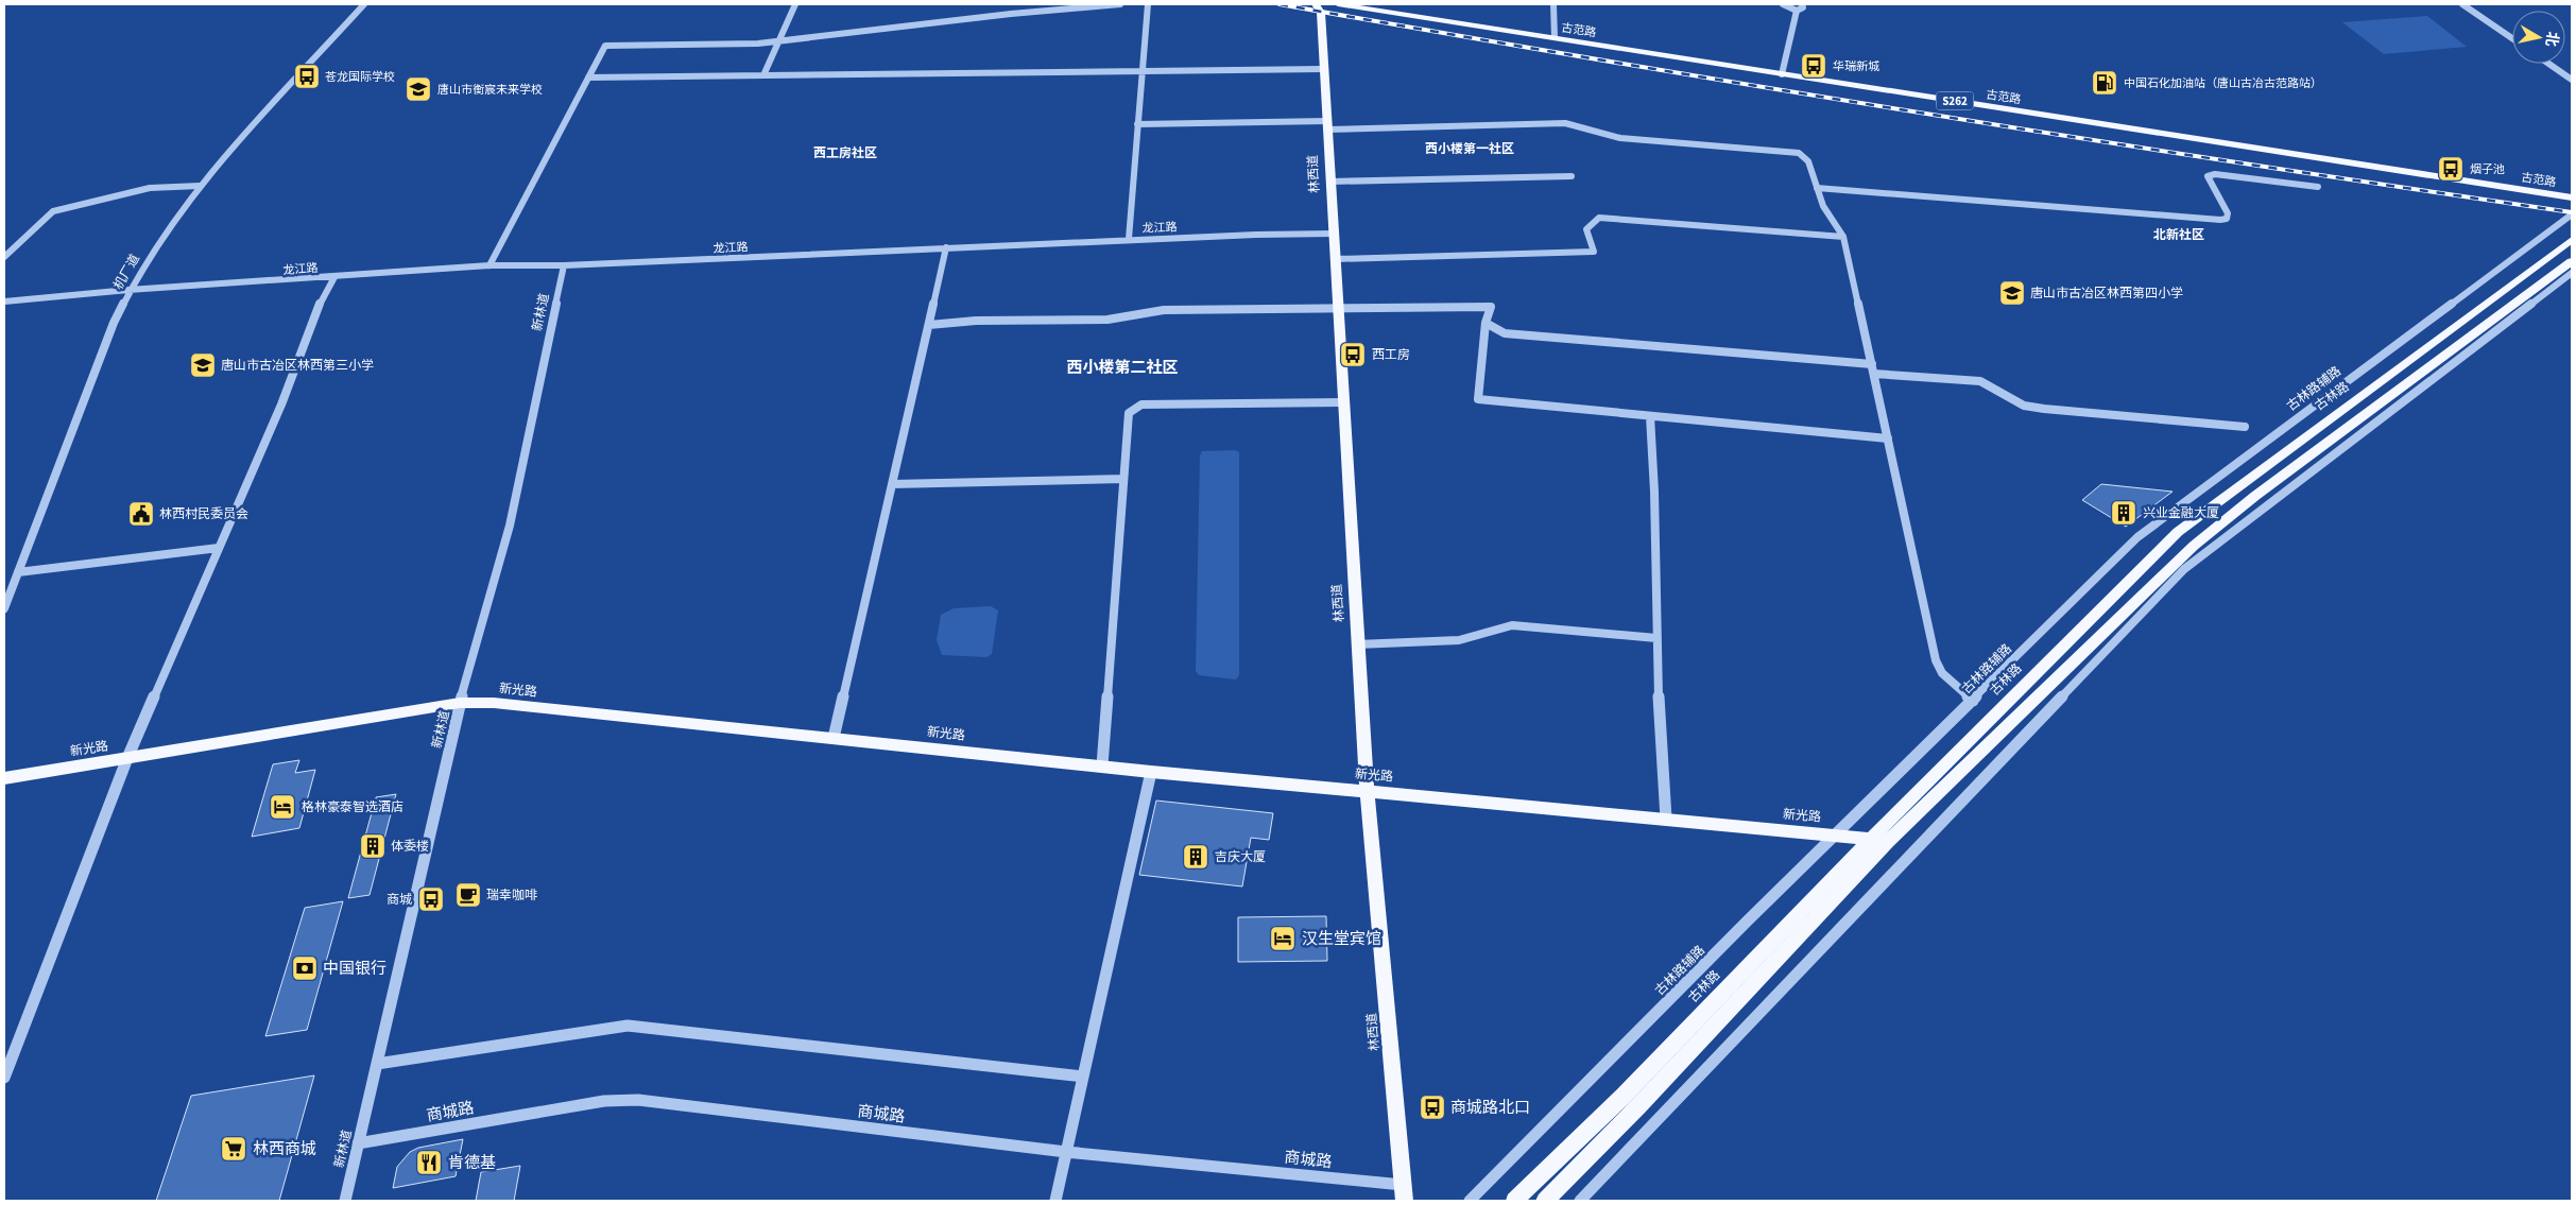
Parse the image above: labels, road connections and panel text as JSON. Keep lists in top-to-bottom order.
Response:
{
  "streets": {
    "main road": [
      "古范路",
      "S262",
      "林西道",
      "古林路",
      "新光路"
    ],
    "street": [
      "龙江路",
      "机厂道",
      "新林道",
      "古林路辅路",
      "商城路"
    ]
  },
  "crossings": [
    ["林西道", "龙江路"],
    ["林西道", "新光路"],
    ["林西道", "商城路"],
    ["龙江路", "机厂道"],
    ["龙江路", "新林道"],
    ["新林道", "新光路"],
    ["新林道", "商城路"],
    ["古林路辅路", "新光路"],
    ["古林路", "新光路"]
  ],
  "districts": [
    "西小楼第一社区",
    "西工房社区",
    "北新社区",
    "西小楼第二社区"
  ],
  "places": {
    "bus stop": [
      "华瑞新城",
      "苍龙国际学校",
      "烟子池",
      "西工房",
      "商城",
      "商城路北口"
    ],
    "fuel station": ["中国石化加油站（唐山古冶古范路站）"],
    "school or university": ["唐山市衡宸未来学校", "唐山市古冶区林西第四小学", "唐山市古冶区林西第三小学"],
    "building": ["兴业金融大厦", "体委楼", "吉庆大厦"],
    "public building": ["林西村民委员会"],
    "hotel": ["格林豪泰智选酒店", "汉生堂宾馆"],
    "cafe": ["瑞幸咖啡"],
    "bank": ["中国银行"],
    "supermarket": ["林西商城"],
    "restaurant": ["肯德基"]
  },
  "north": "right"
}
